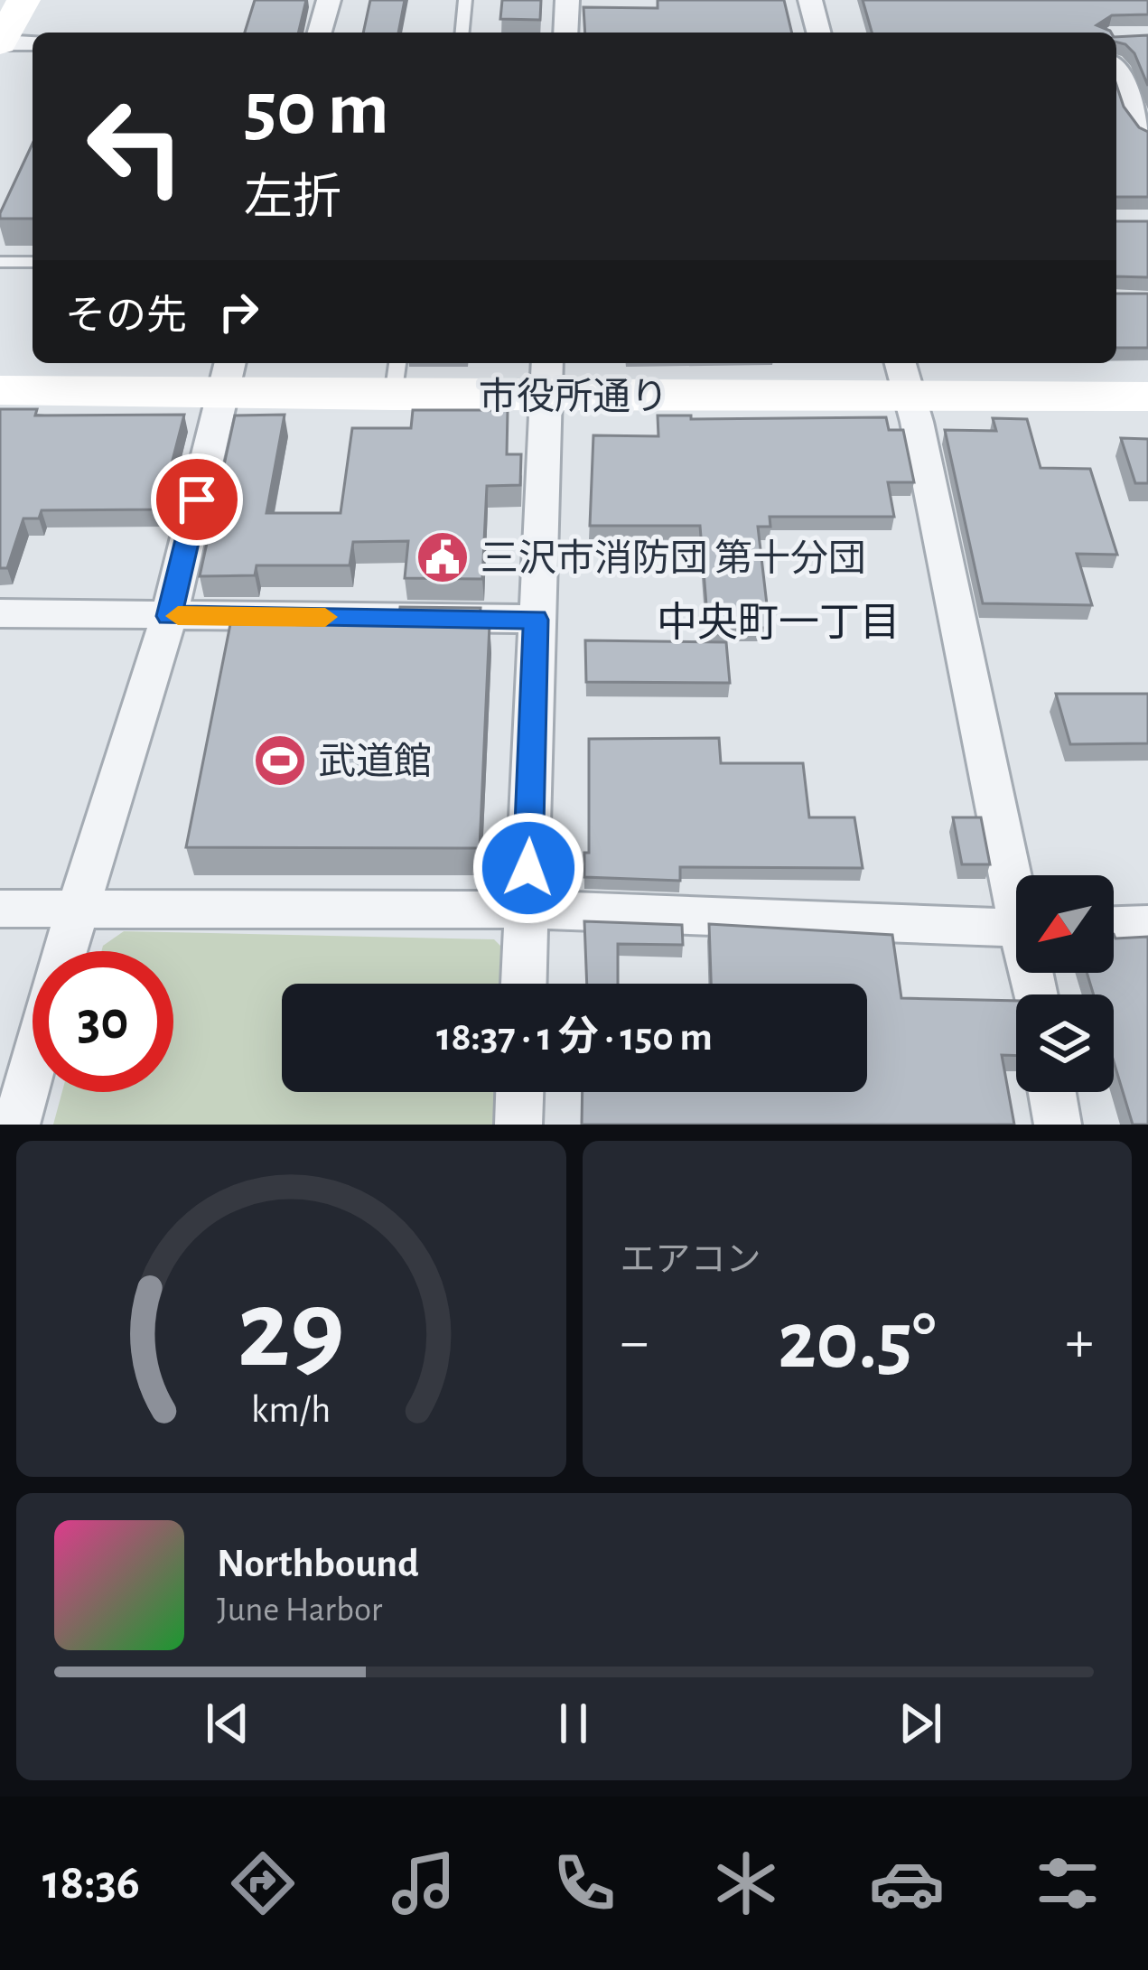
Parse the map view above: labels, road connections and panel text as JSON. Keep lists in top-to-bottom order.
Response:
{
  "streets": {
    "street": ["市役所通り"]
  },
  "districts": ["中央町一丁目"],
  "places": {
    "public building": ["三沢市消防団 第十分団"],
    "sports": ["武道館"]
  },
  "north": "bottom left",
  "page": {
    "turn": ["50 m", "左折"],
    "then": "その先",
    "limit": "30",
    "trip": "18:37 · 1 分 · 150 m",
    "tile": "エアコン",
    "heat": ["−", "20.5°", "+"],
    "song": ["Northbound", "June Harbor"],
    "tabs": "18:36",
    "gauge": ["29", "km/h"]
  }
}
